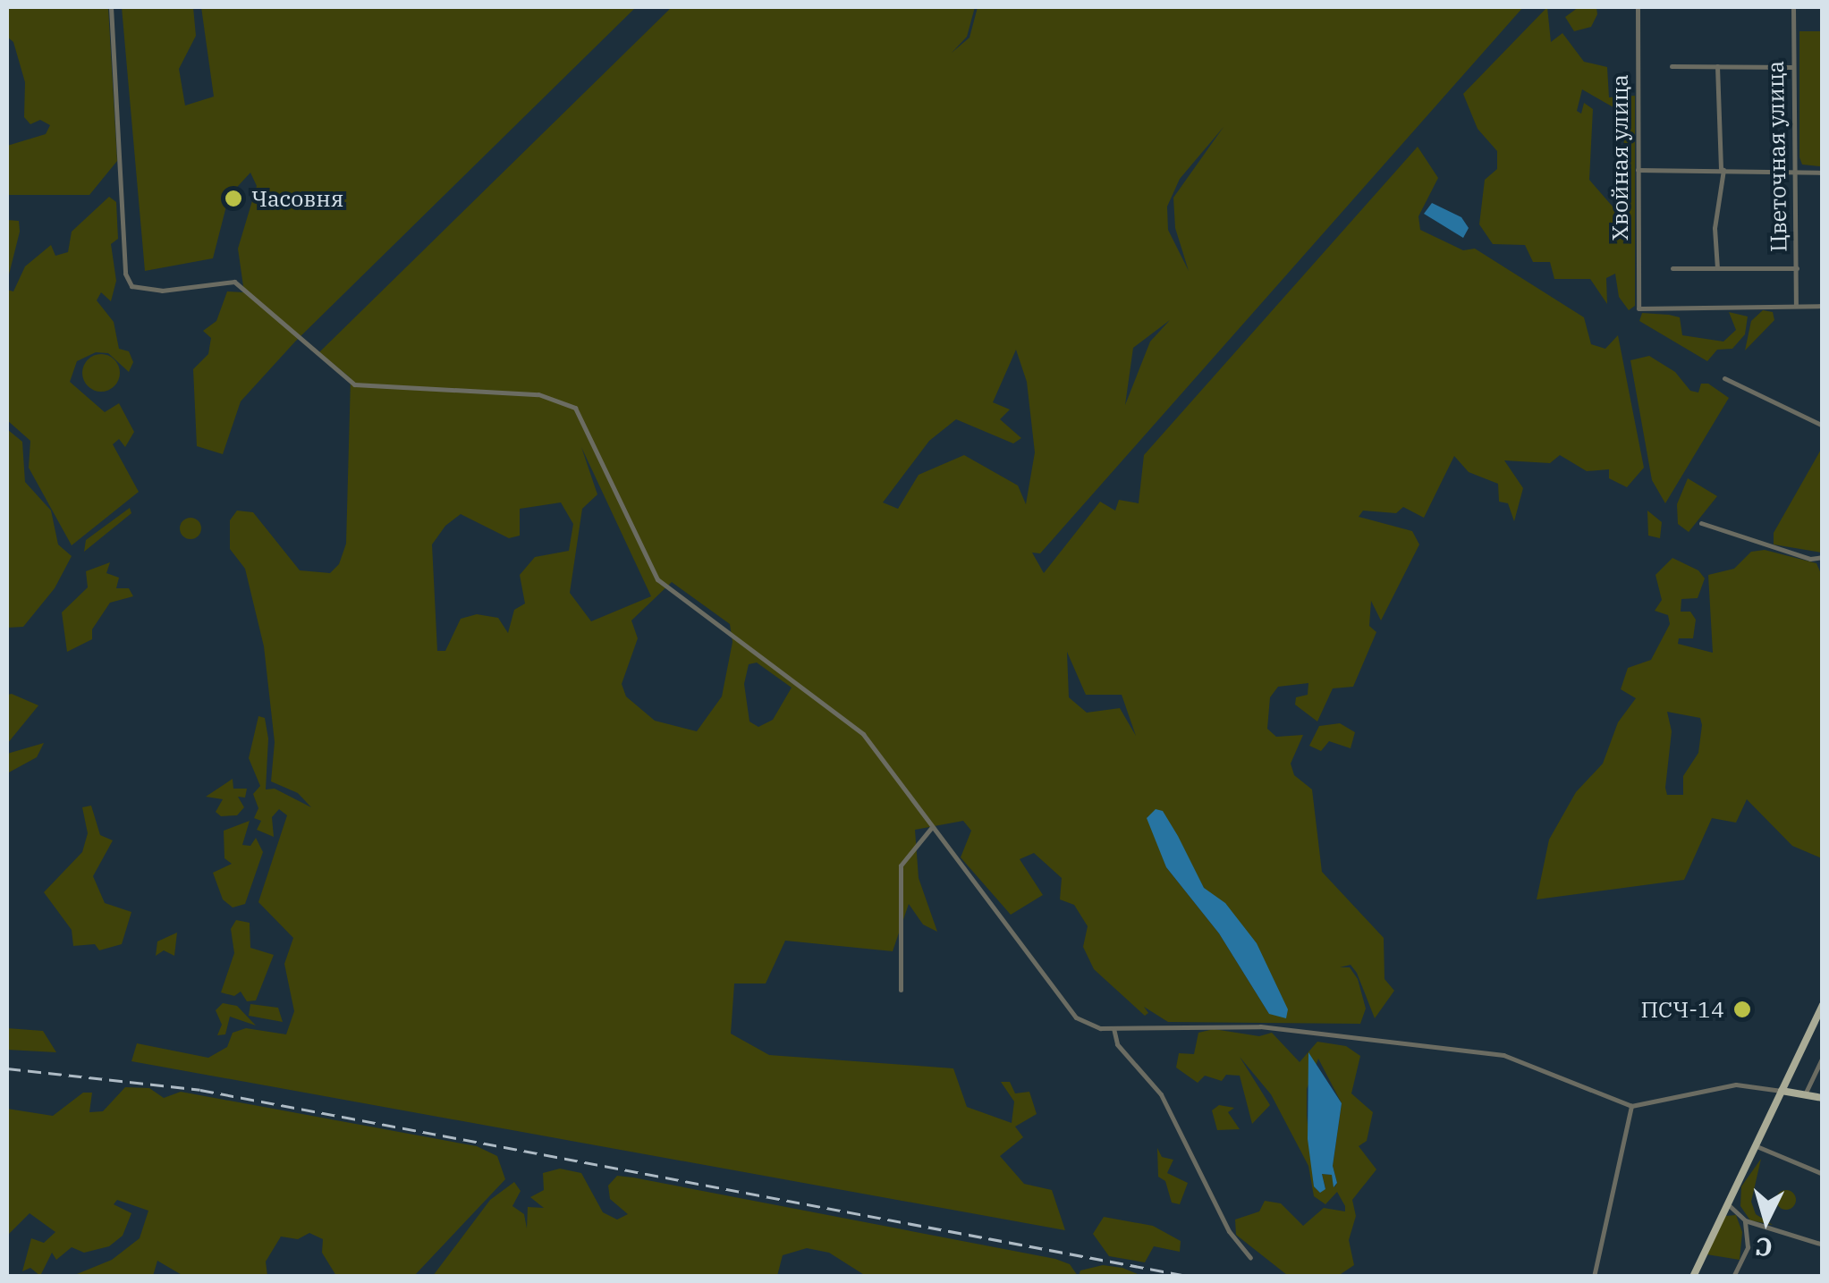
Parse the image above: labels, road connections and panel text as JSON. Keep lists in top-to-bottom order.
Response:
{
  "streets": {
    "street": ["Цветочная улица", "Хвойная улица"]
  },
  "crossings": [
    ["Цветочная улица", "Хвойная улица"]
  ],
  "places": ["Часовня", "ПСЧ-14"],
  "north": "bottom"
}
